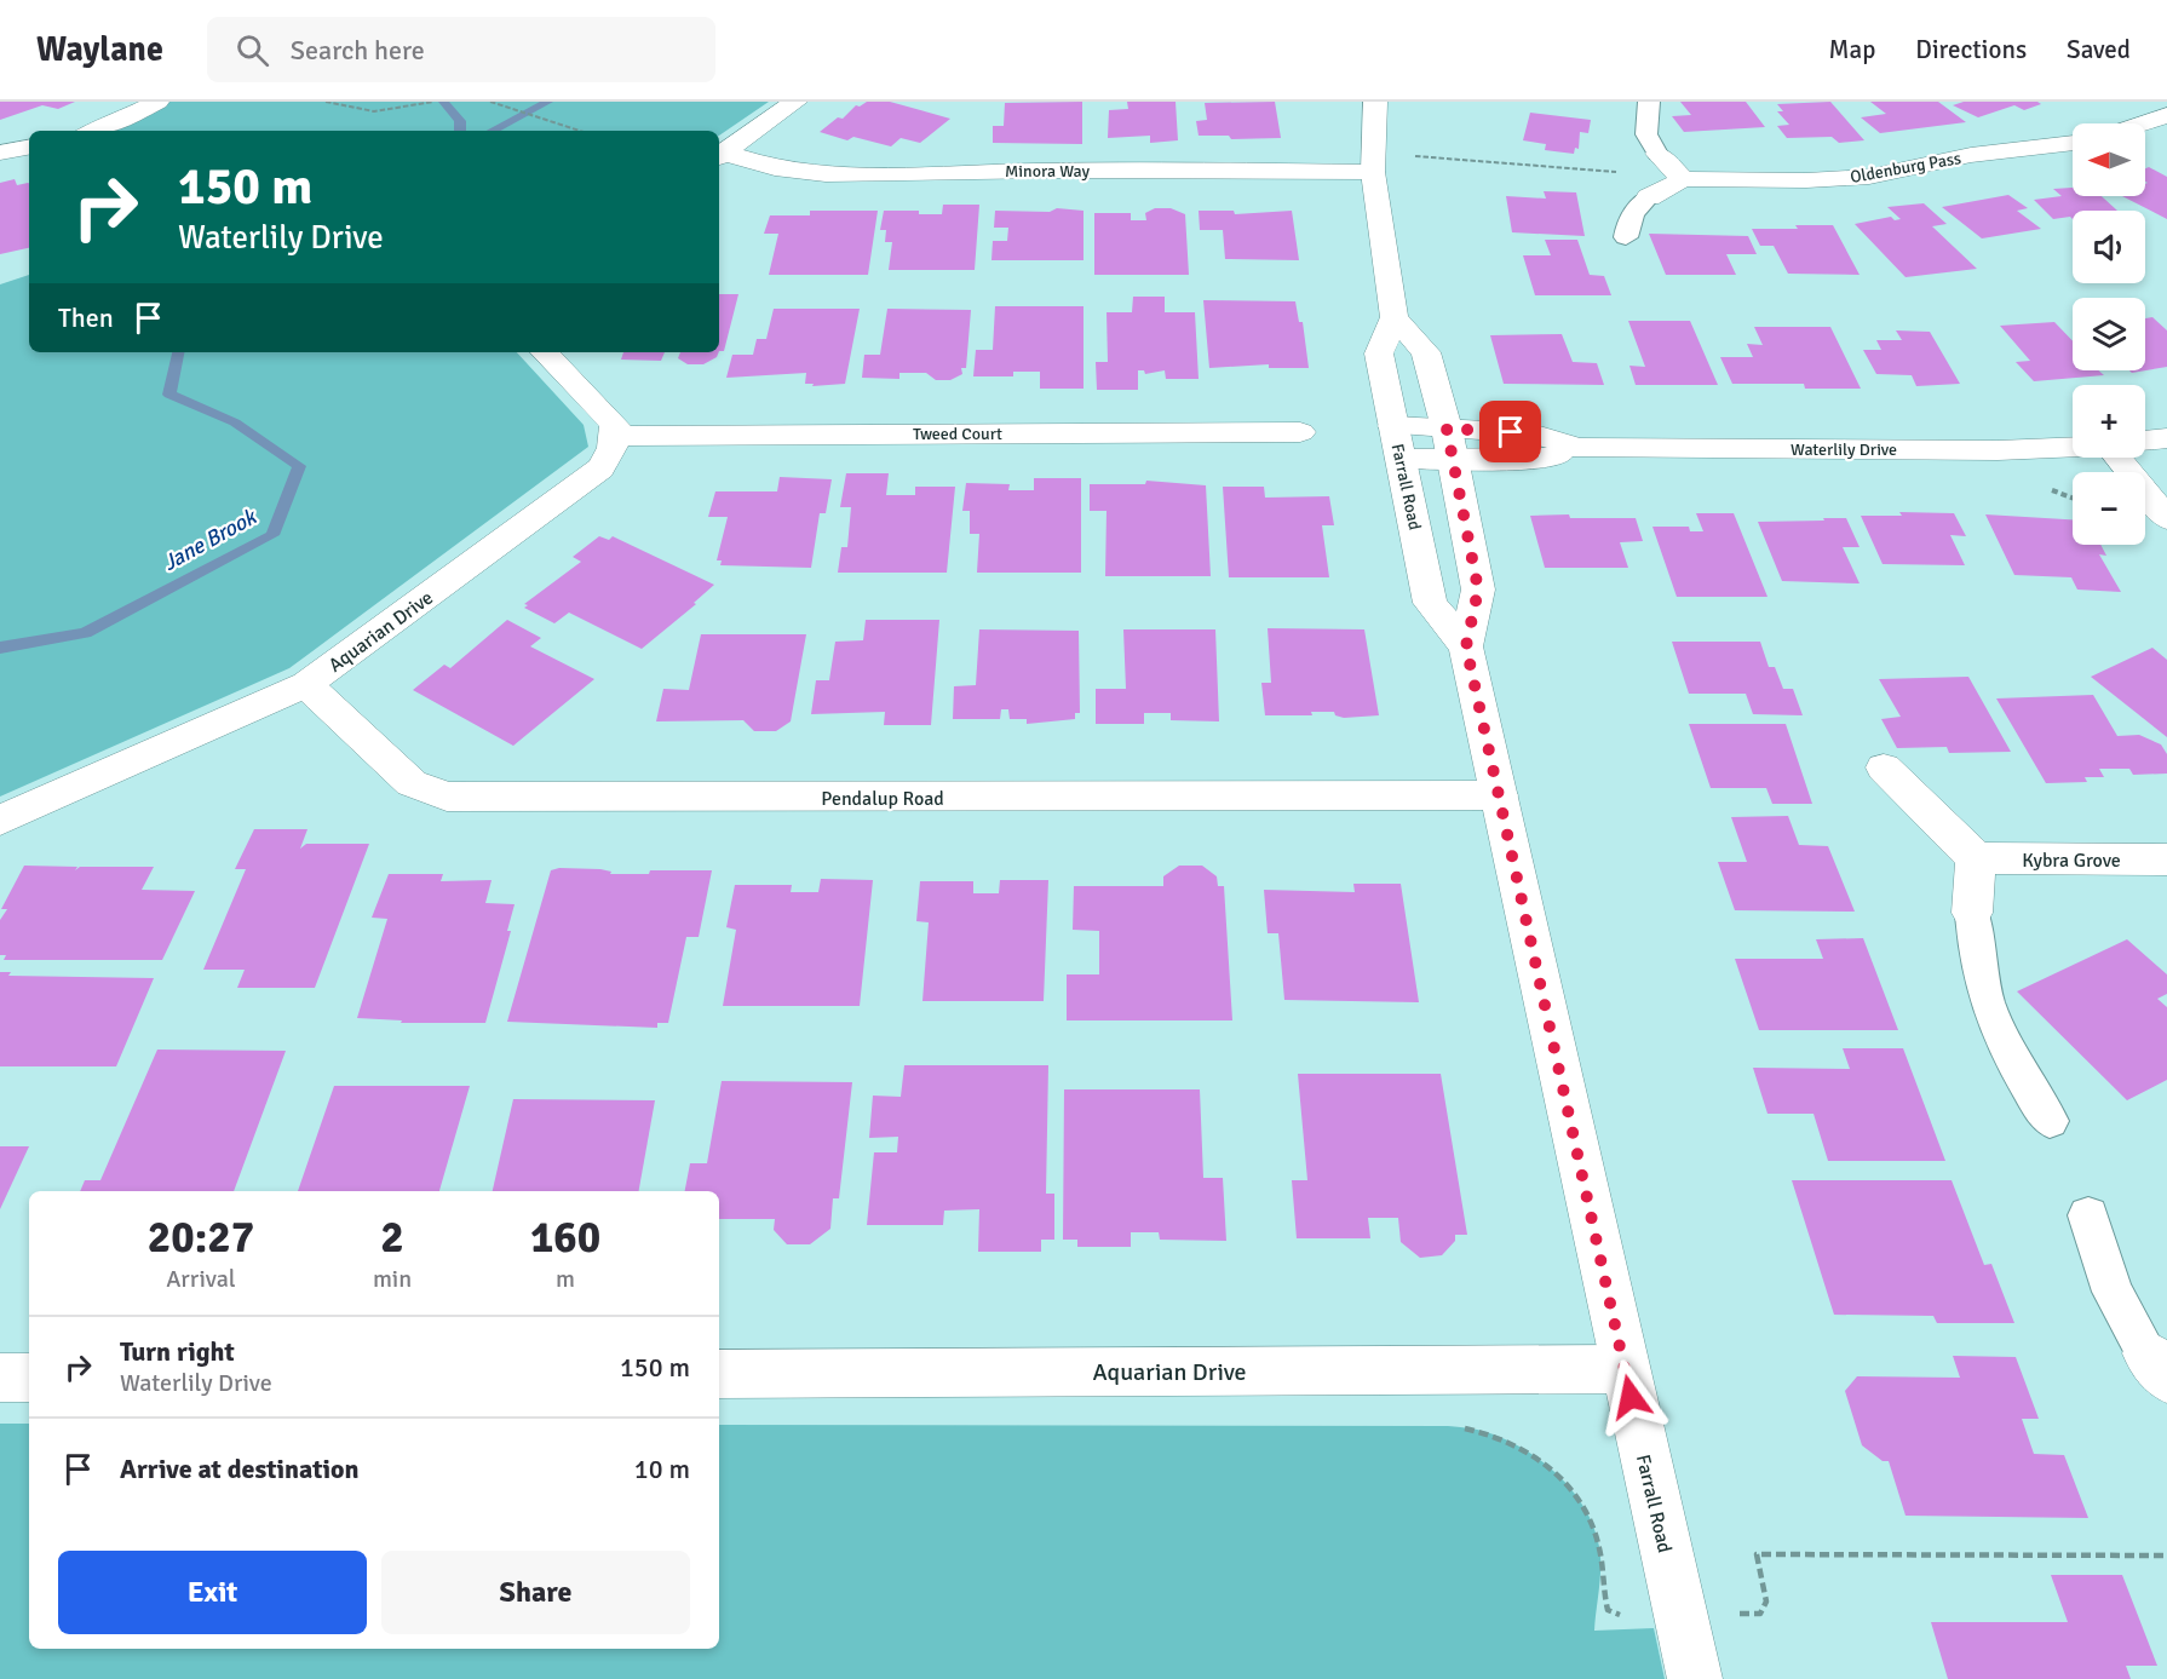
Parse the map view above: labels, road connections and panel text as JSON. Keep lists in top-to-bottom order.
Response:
{
  "streets": {
    "street": [
      "Oldenburg Pass",
      "Minora Way",
      "Tweed Court",
      "Waterlily Drive",
      "Farrall Road",
      "Aquarian Drive",
      "Pendalup Road",
      "Kybra Grove"
    ]
  },
  "crossings": [
    ["Tweed Court", "Aquarian Drive"],
    ["Waterlily Drive", "Farrall Road"],
    ["Farrall Road", "Aquarian Drive"],
    ["Farrall Road", "Pendalup Road"],
    ["Aquarian Drive", "Pendalup Road"]
  ],
  "water": ["Jane Brook"],
  "north": "left",
  "page": {
    "header": "Waylane",
    "search": "Search here",
    "nav": ["Map", "Directions", "Saved"],
    "map_buttons": ["+", "−"],
    "turn": ["150 m", "Waterlily Drive"],
    "then": "Then",
    "eta": [
      "20:27",
      "Arrival",
      "2",
      "min",
      "160",
      "m"
    ],
    "list": [
      {
        "name": "Turn right",
        "note": "Waterlily Drive",
        "value": "150 m"
      },
      {
        "name": "Arrive at destination",
        "value": "10 m"
      }
    ],
    "buttons": ["Exit", "Share"]
  }
}
